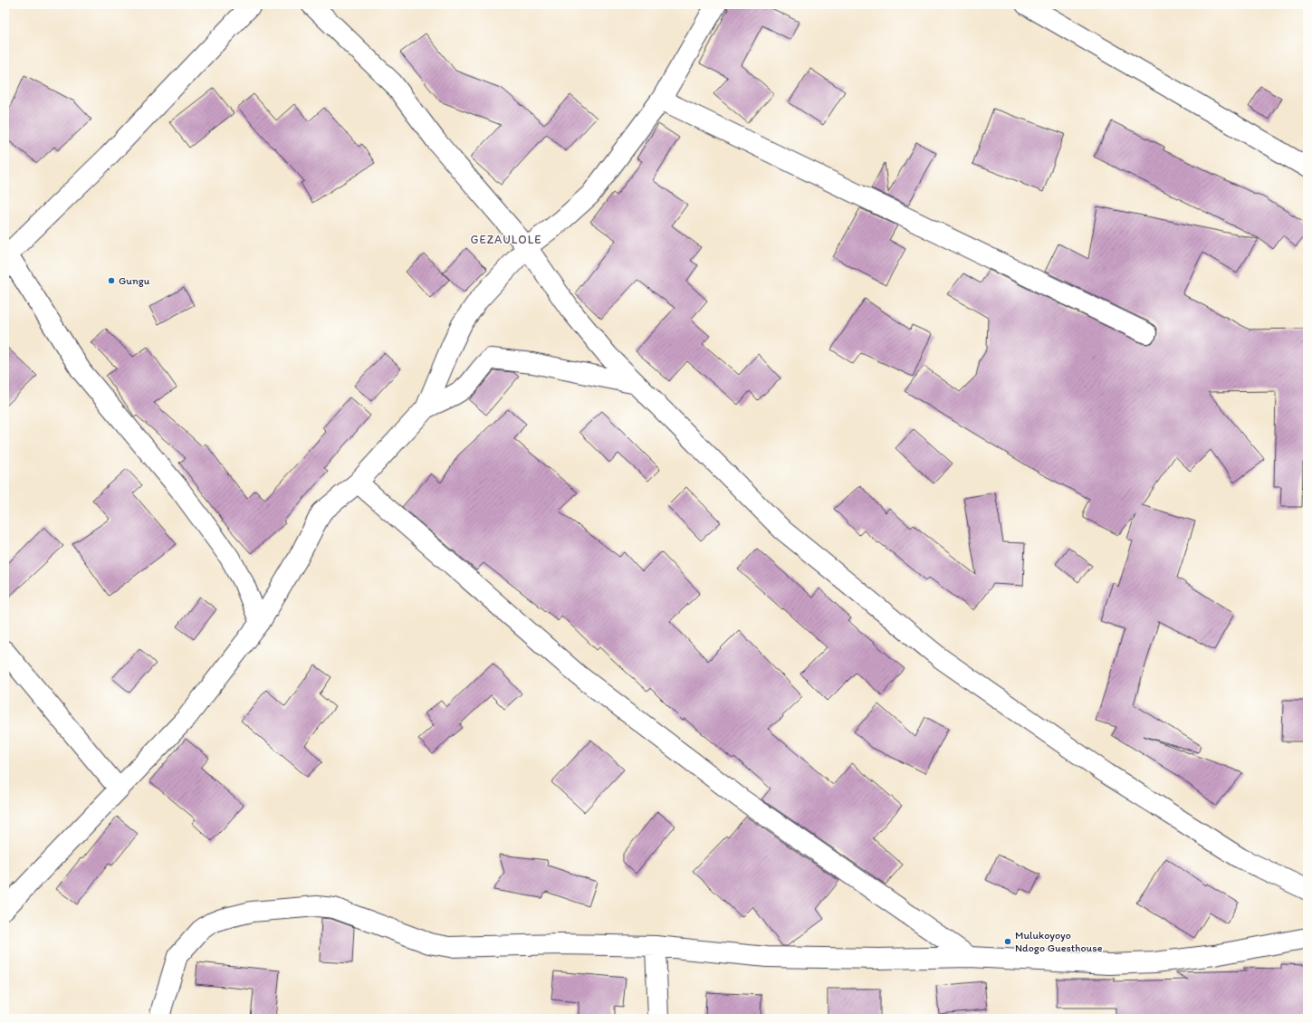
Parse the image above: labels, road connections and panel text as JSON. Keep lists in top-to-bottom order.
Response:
{
  "districts": ["GEZAULOLE"],
  "places": ["Gungu", "Mulukoyoyo Ndogo Guesthouse"]
}
